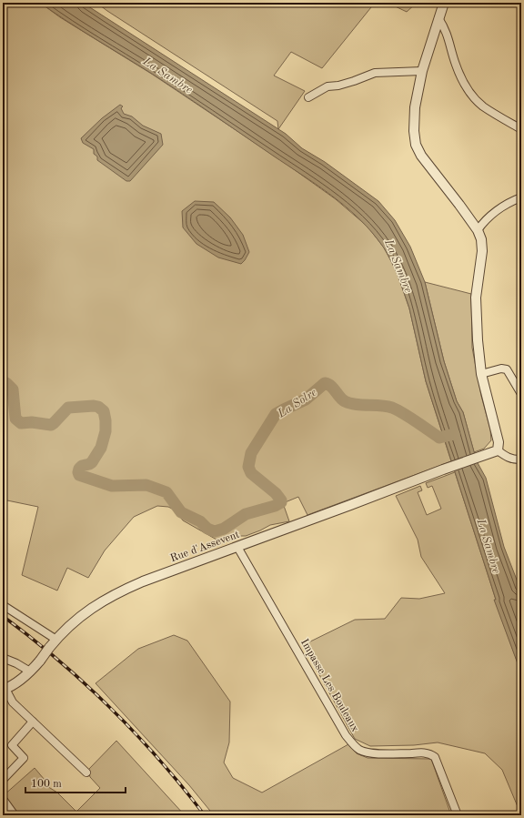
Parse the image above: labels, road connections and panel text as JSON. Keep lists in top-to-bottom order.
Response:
{
  "streets": {
    "street": ["Rue d'Assevent", "Impasse Les Bouleaux"]
  },
  "crossings": [
    ["Rue d'Assevent", "Impasse Les Bouleaux"]
  ],
  "water": ["La Sambre", "La Solre"],
  "scale_bar": "100 m"
}
